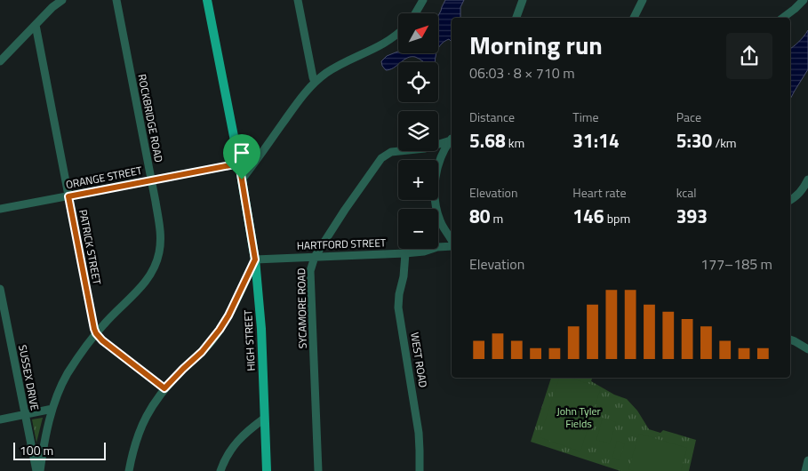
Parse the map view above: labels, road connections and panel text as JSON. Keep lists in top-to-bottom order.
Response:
{
  "streets": {
    "main road": ["HIGH STREET"],
    "street": [
      "ROCKBRIDGE ROAD",
      "ORANGE STREET",
      "HARTFORD STREET",
      "PATRICK STREET",
      "SYCAMORE ROAD",
      "WEST ROAD",
      "SUSSEX DRIVE"
    ]
  },
  "crossings": [
    ["ROCKBRIDGE ROAD", "ORANGE STREET"],
    ["ROCKBRIDGE ROAD", "PATRICK STREET"],
    ["ORANGE STREET", "PATRICK STREET"],
    ["ORANGE STREET", "HIGH STREET"],
    ["HARTFORD STREET", "SYCAMORE ROAD"],
    ["HARTFORD STREET", "HIGH STREET"],
    ["HARTFORD STREET", "WEST ROAD"]
  ],
  "parks": ["John Tyler Fields"],
  "scale_bar": "100 m",
  "north": "top right",
  "page": {
    "map_buttons": ["+", "−"],
    "heading": ["Morning run", "06:03 · 8 × 710 m"],
    "stats": [
      ["Distance", "5.68 km"],
      ["Time", "31:14"],
      ["Pace", "5:30 /km"],
      ["Elevation", "80 m"],
      ["Heart rate", "146 bpm"],
      ["kcal", "393"]
    ],
    "chart": ["Elevation", "177–185 m"],
    "scale": "100 m"
  }
}
